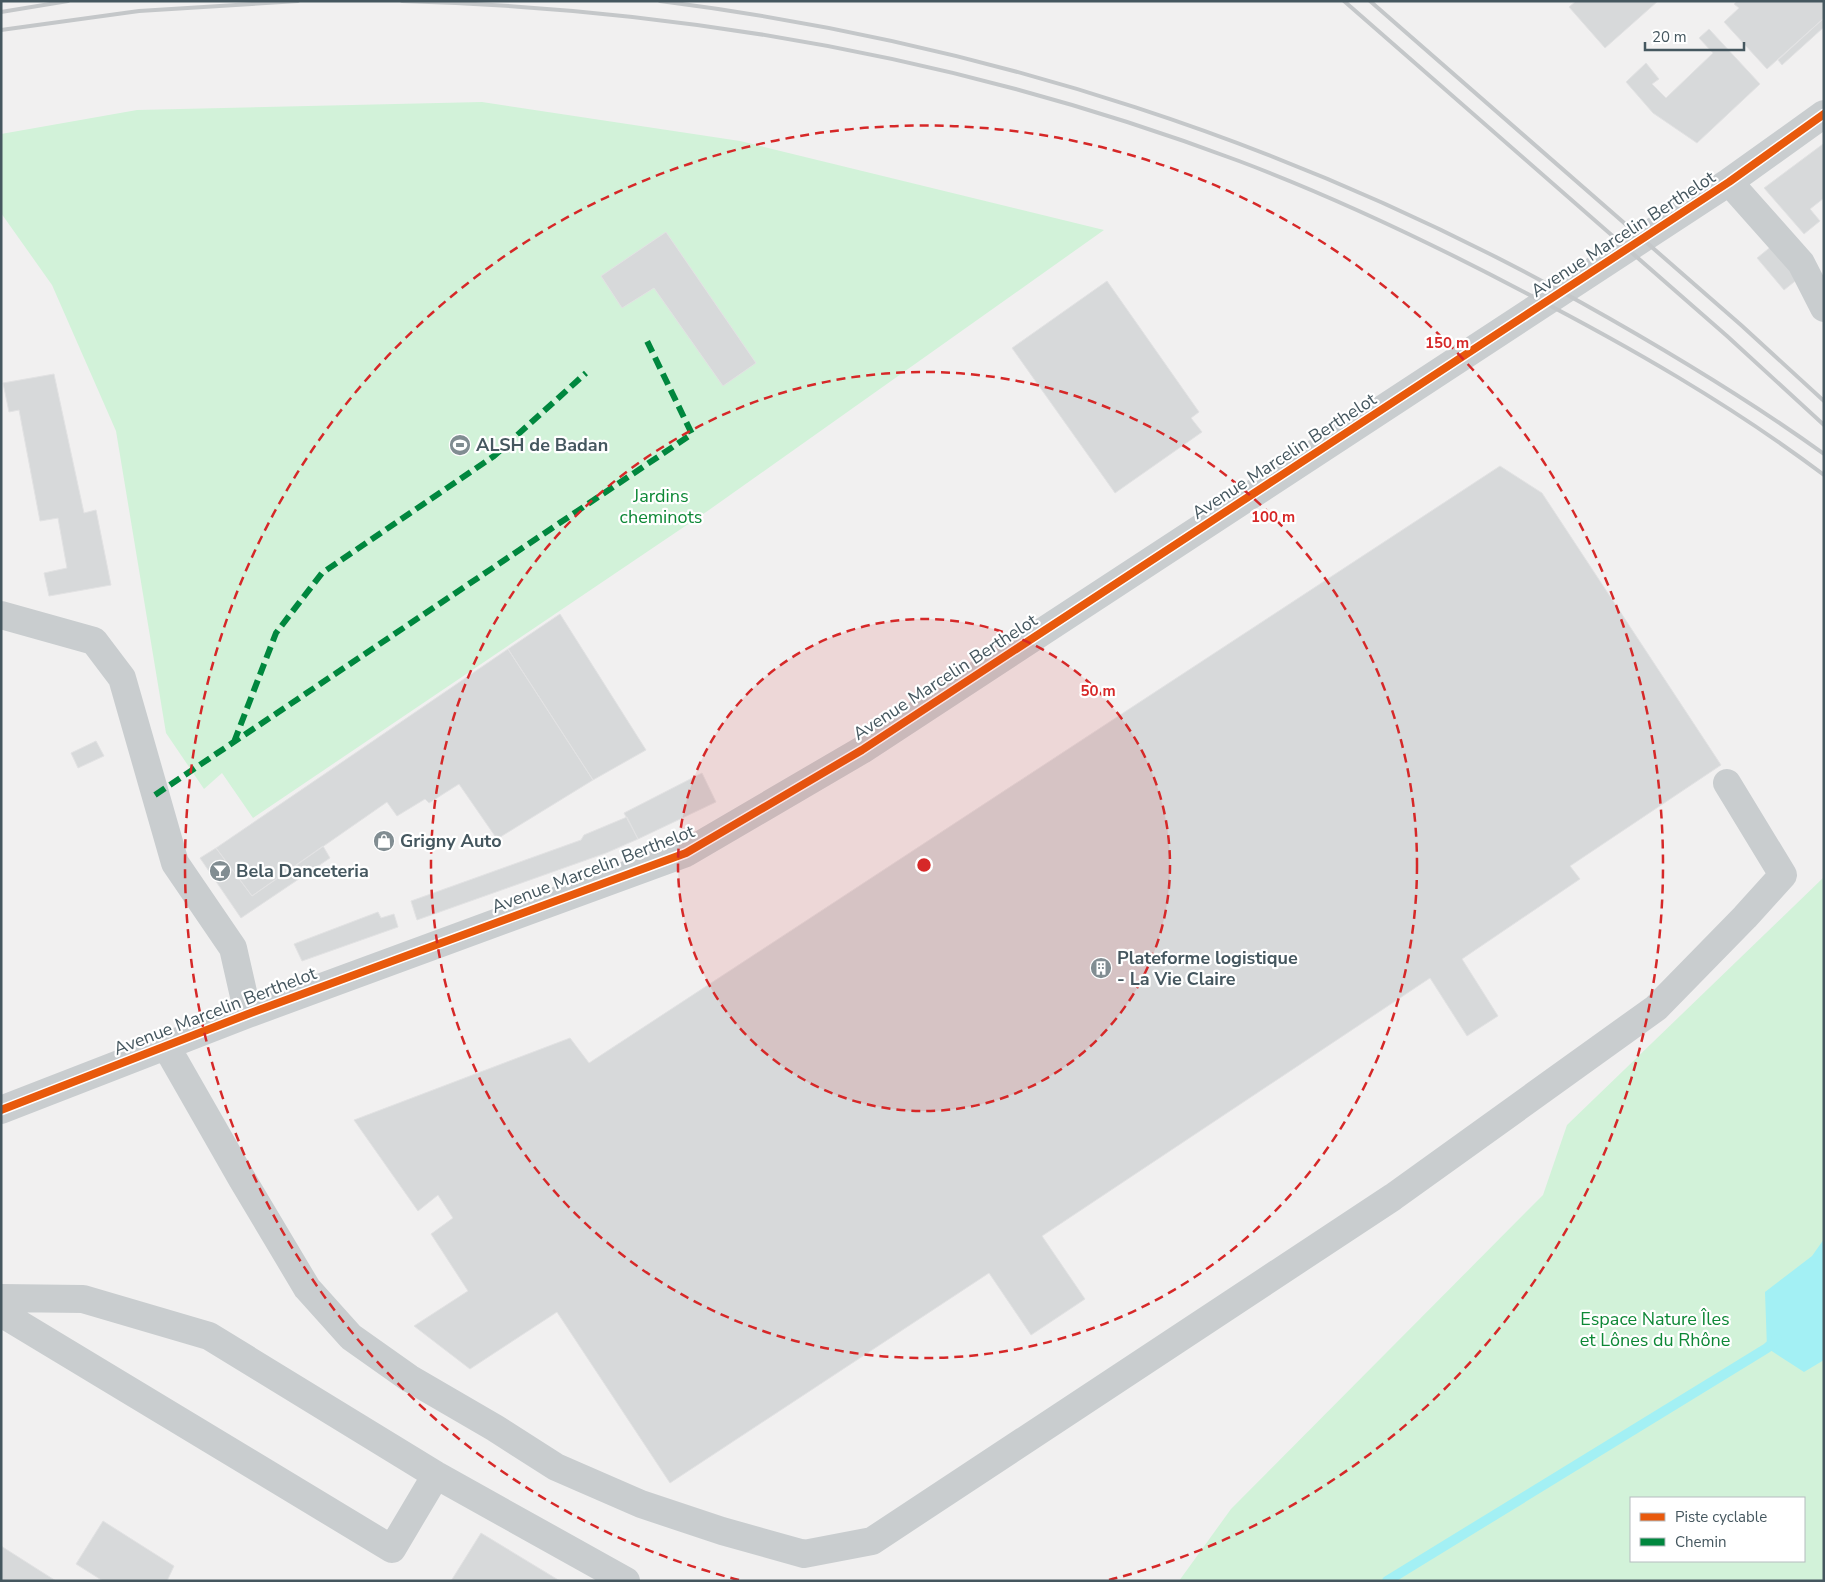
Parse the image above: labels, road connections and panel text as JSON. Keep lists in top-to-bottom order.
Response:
{
  "streets": {
    "street": ["Avenue Marcelin Berthelot"]
  },
  "parks": ["Jardins cheminots", "Espace Nature Îles et Lônes du Rhône"],
  "places": {
    "sports": ["ALSH de Badan"],
    "shop": ["Grigny Auto"],
    "bar": ["Bela Danceteria"],
    "building": ["Plateforme logistique - La Vie Claire"]
  },
  "legend": ["Piste cyclable", "Chemin"],
  "scale_bar": "20 m",
  "rings": ["150 m", "100 m", "50 m"]
}
